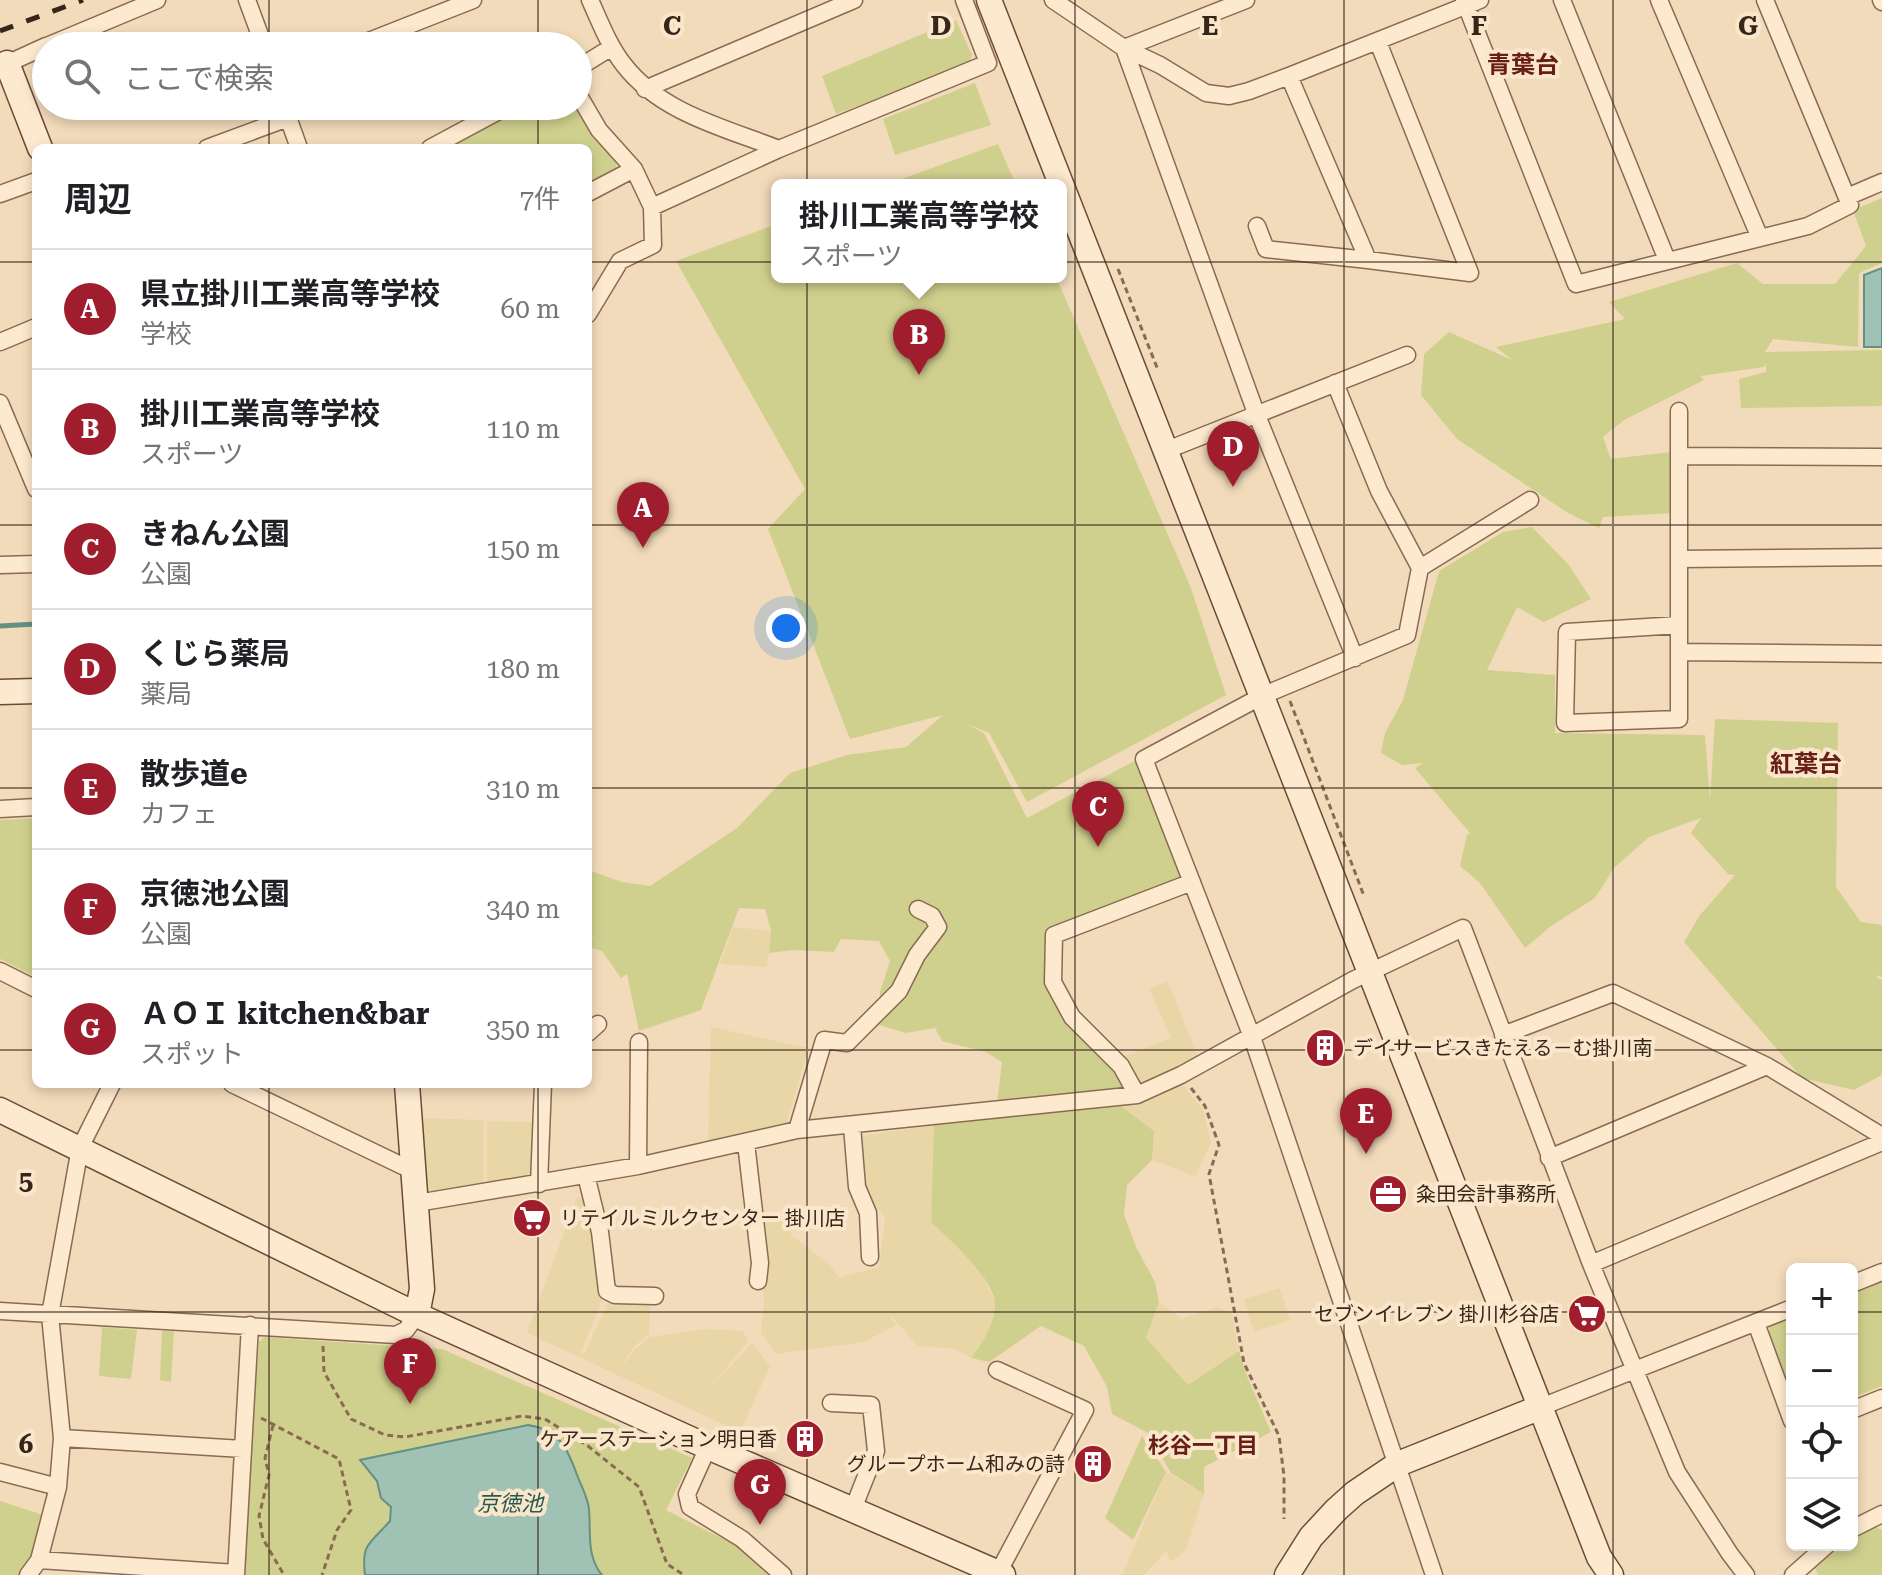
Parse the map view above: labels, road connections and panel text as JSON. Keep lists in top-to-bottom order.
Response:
{
  "districts": ["青葉台", "紅葉台", "杉谷一丁目"],
  "water": ["京徳池"],
  "places": {
    "building": ["デイサービスきたえる－む掛川南", "ケアーステーション明日香", "グループホーム和みの詩"],
    "office": ["粂田会計事務所"],
    "supermarket": ["リテイルミルクセンター 掛川店", "セブンイレブン 掛川杉谷店"]
  },
  "page": {
    "search": "ここで検索",
    "heading": ["周辺", "7件"],
    "popup": ["掛川工業高等学校", "スポーツ"],
    "list": [
      {
        "mark": "A",
        "name": "県立掛川工業高等学校",
        "note": "学校",
        "value": "60 m"
      },
      {
        "mark": "B",
        "name": "掛川工業高等学校",
        "note": "スポーツ",
        "value": "110 m"
      },
      {
        "mark": "C",
        "name": "きねん公園",
        "note": "公園",
        "value": "150 m"
      },
      {
        "mark": "D",
        "name": "くじら薬局",
        "note": "薬局",
        "value": "180 m"
      },
      {
        "mark": "E",
        "name": "散歩道e",
        "note": "カフェ",
        "value": "310 m"
      },
      {
        "mark": "F",
        "name": "京徳池公園",
        "note": "公園",
        "value": "340 m"
      },
      {
        "mark": "G",
        "name": "ＡＯＩ kitchen&bar",
        "note": "スポット",
        "value": "350 m"
      }
    ],
    "pins": [
      "B",
      "D",
      "A",
      "C",
      "E",
      "F",
      "G"
    ],
    "map_buttons": ["+", "−"]
  },
  "grid": {
    "columns": [
      "C",
      "D",
      "E",
      "F",
      "G"
    ],
    "rows": ["5", "6"]
  }
}
